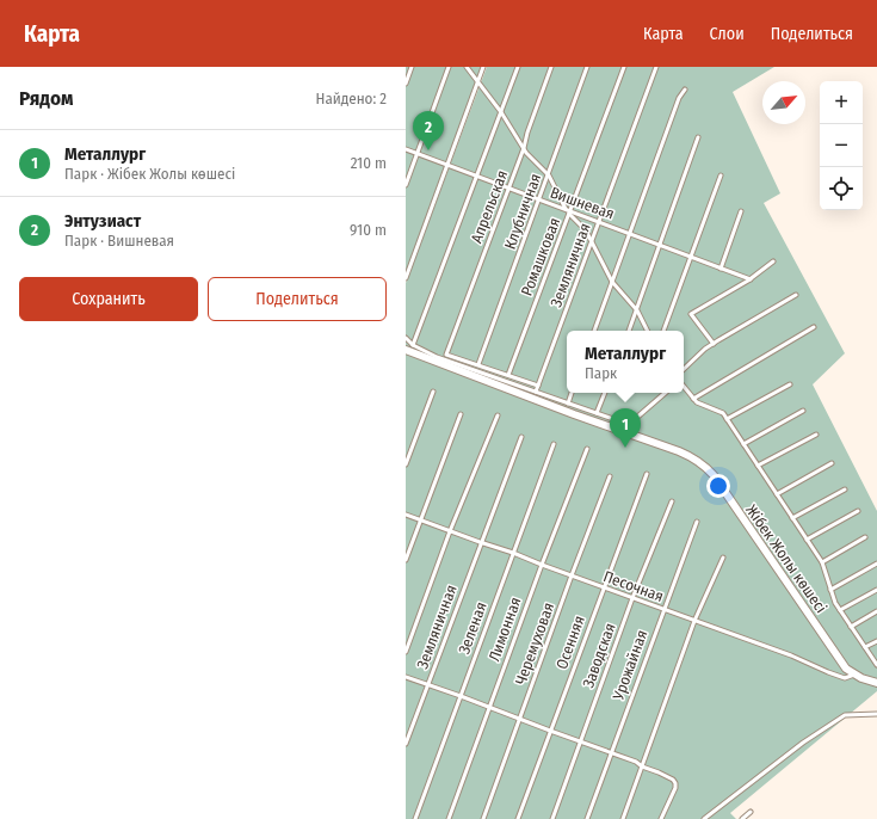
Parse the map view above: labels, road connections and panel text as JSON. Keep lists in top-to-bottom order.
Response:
{
  "streets": {
    "highway": ["Жібек Жолы көшесі"],
    "street": [
      "Вишневая",
      "Апрельская",
      "Клубничная",
      "Ромашковая",
      "Земляничная",
      "Песочная",
      "Зеленая",
      "Лимонная",
      "Осенняя",
      "Черемуховая",
      "Заводская",
      "Урожайная"
    ]
  },
  "crossings": [
    ["Вишневая", "Апрельская"],
    ["Вишневая", "Клубничная"],
    ["Вишневая", "Ромашковая"],
    ["Вишневая", "Земляничная"],
    ["Апрельская", "Клубничная"],
    ["Земляничная", "Песочная"],
    ["Жібек Жолы көшесі", "Песочная"],
    ["Песочная", "Зеленая"],
    ["Песочная", "Лимонная"],
    ["Песочная", "Осенняя"],
    ["Песочная", "Черемуховая"],
    ["Песочная", "Заводская"],
    ["Песочная", "Урожайная"]
  ],
  "north": "top right",
  "page": {
    "header": "Карта",
    "nav": ["Карта", "Слои", "Поделиться"],
    "heading": ["Рядом", "Найдено: 2"],
    "map_buttons": ["+", "−"],
    "pins": ["2", "1"],
    "list": [
      {
        "mark": "1",
        "name": "Металлург",
        "note": "Парк · Жібек Жолы көшесі",
        "value": "210 m"
      },
      {
        "mark": "2",
        "name": "Энтузиаст",
        "note": "Парк · Вишневая",
        "value": "910 m"
      }
    ],
    "buttons": ["Сохранить", "Поделиться"],
    "popup": ["Металлург", "Парк"]
  }
}
